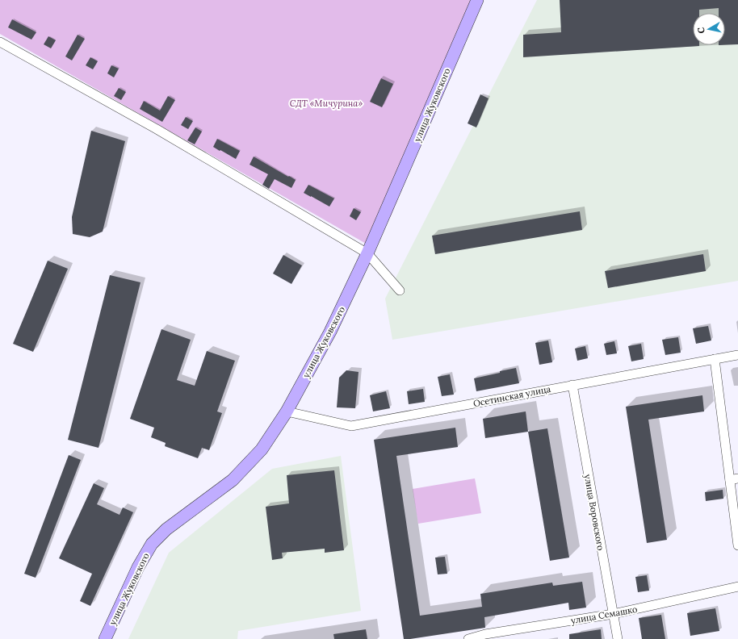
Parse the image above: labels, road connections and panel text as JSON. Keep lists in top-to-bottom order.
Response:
{
  "streets": {
    "main road": ["улица Жуковского"],
    "street": ["Осетинская улица", "улица Воровского", "улица Семашко"]
  },
  "crossings": [
    ["улица Жуковского", "Осетинская улица"],
    ["Осетинская улица", "улица Воровского"],
    ["улица Воровского", "улица Семашко"]
  ],
  "parks": ["СДТ «Мичурина»"],
  "north": "left"
}
